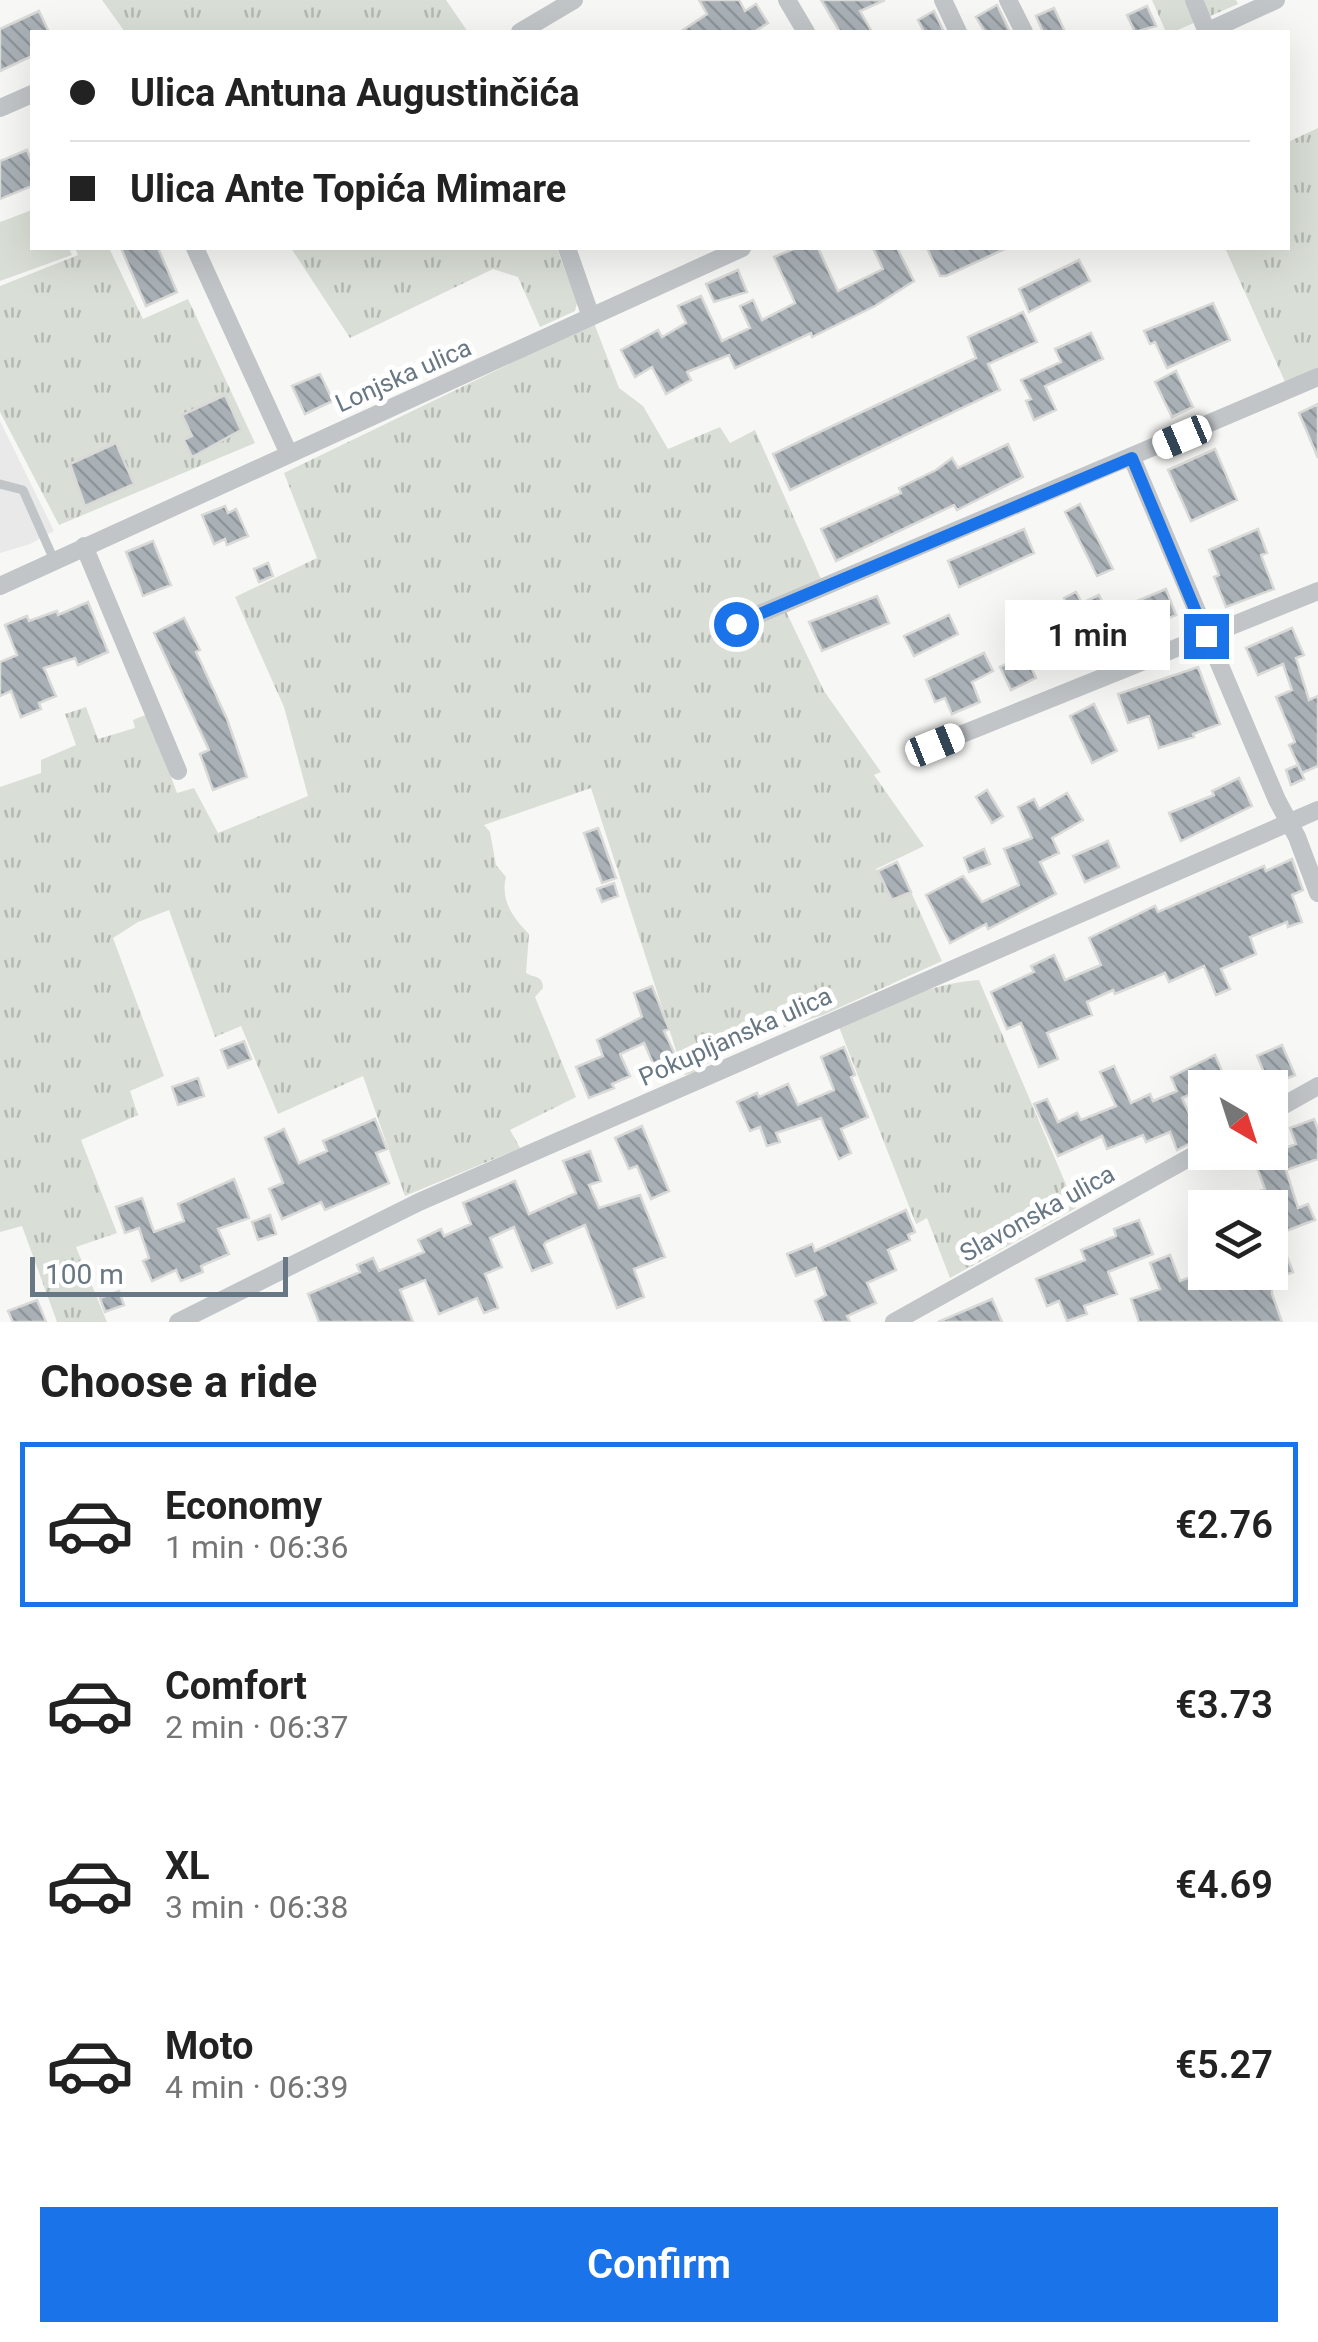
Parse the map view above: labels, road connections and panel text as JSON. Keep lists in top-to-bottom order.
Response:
{
  "streets": {
    "street": ["Lonjska ulica", "Pokupljanska ulica", "Slavonska ulica"]
  },
  "scale_bar": "100 m",
  "north": "bottom right",
  "page": {
    "banner": ["Ulica Antuna Augustinčića", "Ulica Ante Topića Mimare"],
    "bubble": "1 min",
    "scale": "100 m",
    "heading": "Choose a ride",
    "list": [
      {
        "name": "Economy",
        "note": "1 min · 06:36",
        "value": "€2.76"
      },
      {
        "name": "Comfort",
        "note": "2 min · 06:37",
        "value": "€3.73"
      },
      {
        "name": "XL",
        "note": "3 min · 06:38",
        "value": "€4.69"
      },
      {
        "name": "Moto",
        "note": "4 min · 06:39",
        "value": "€5.27"
      }
    ],
    "buttons": "Confirm"
  }
}
